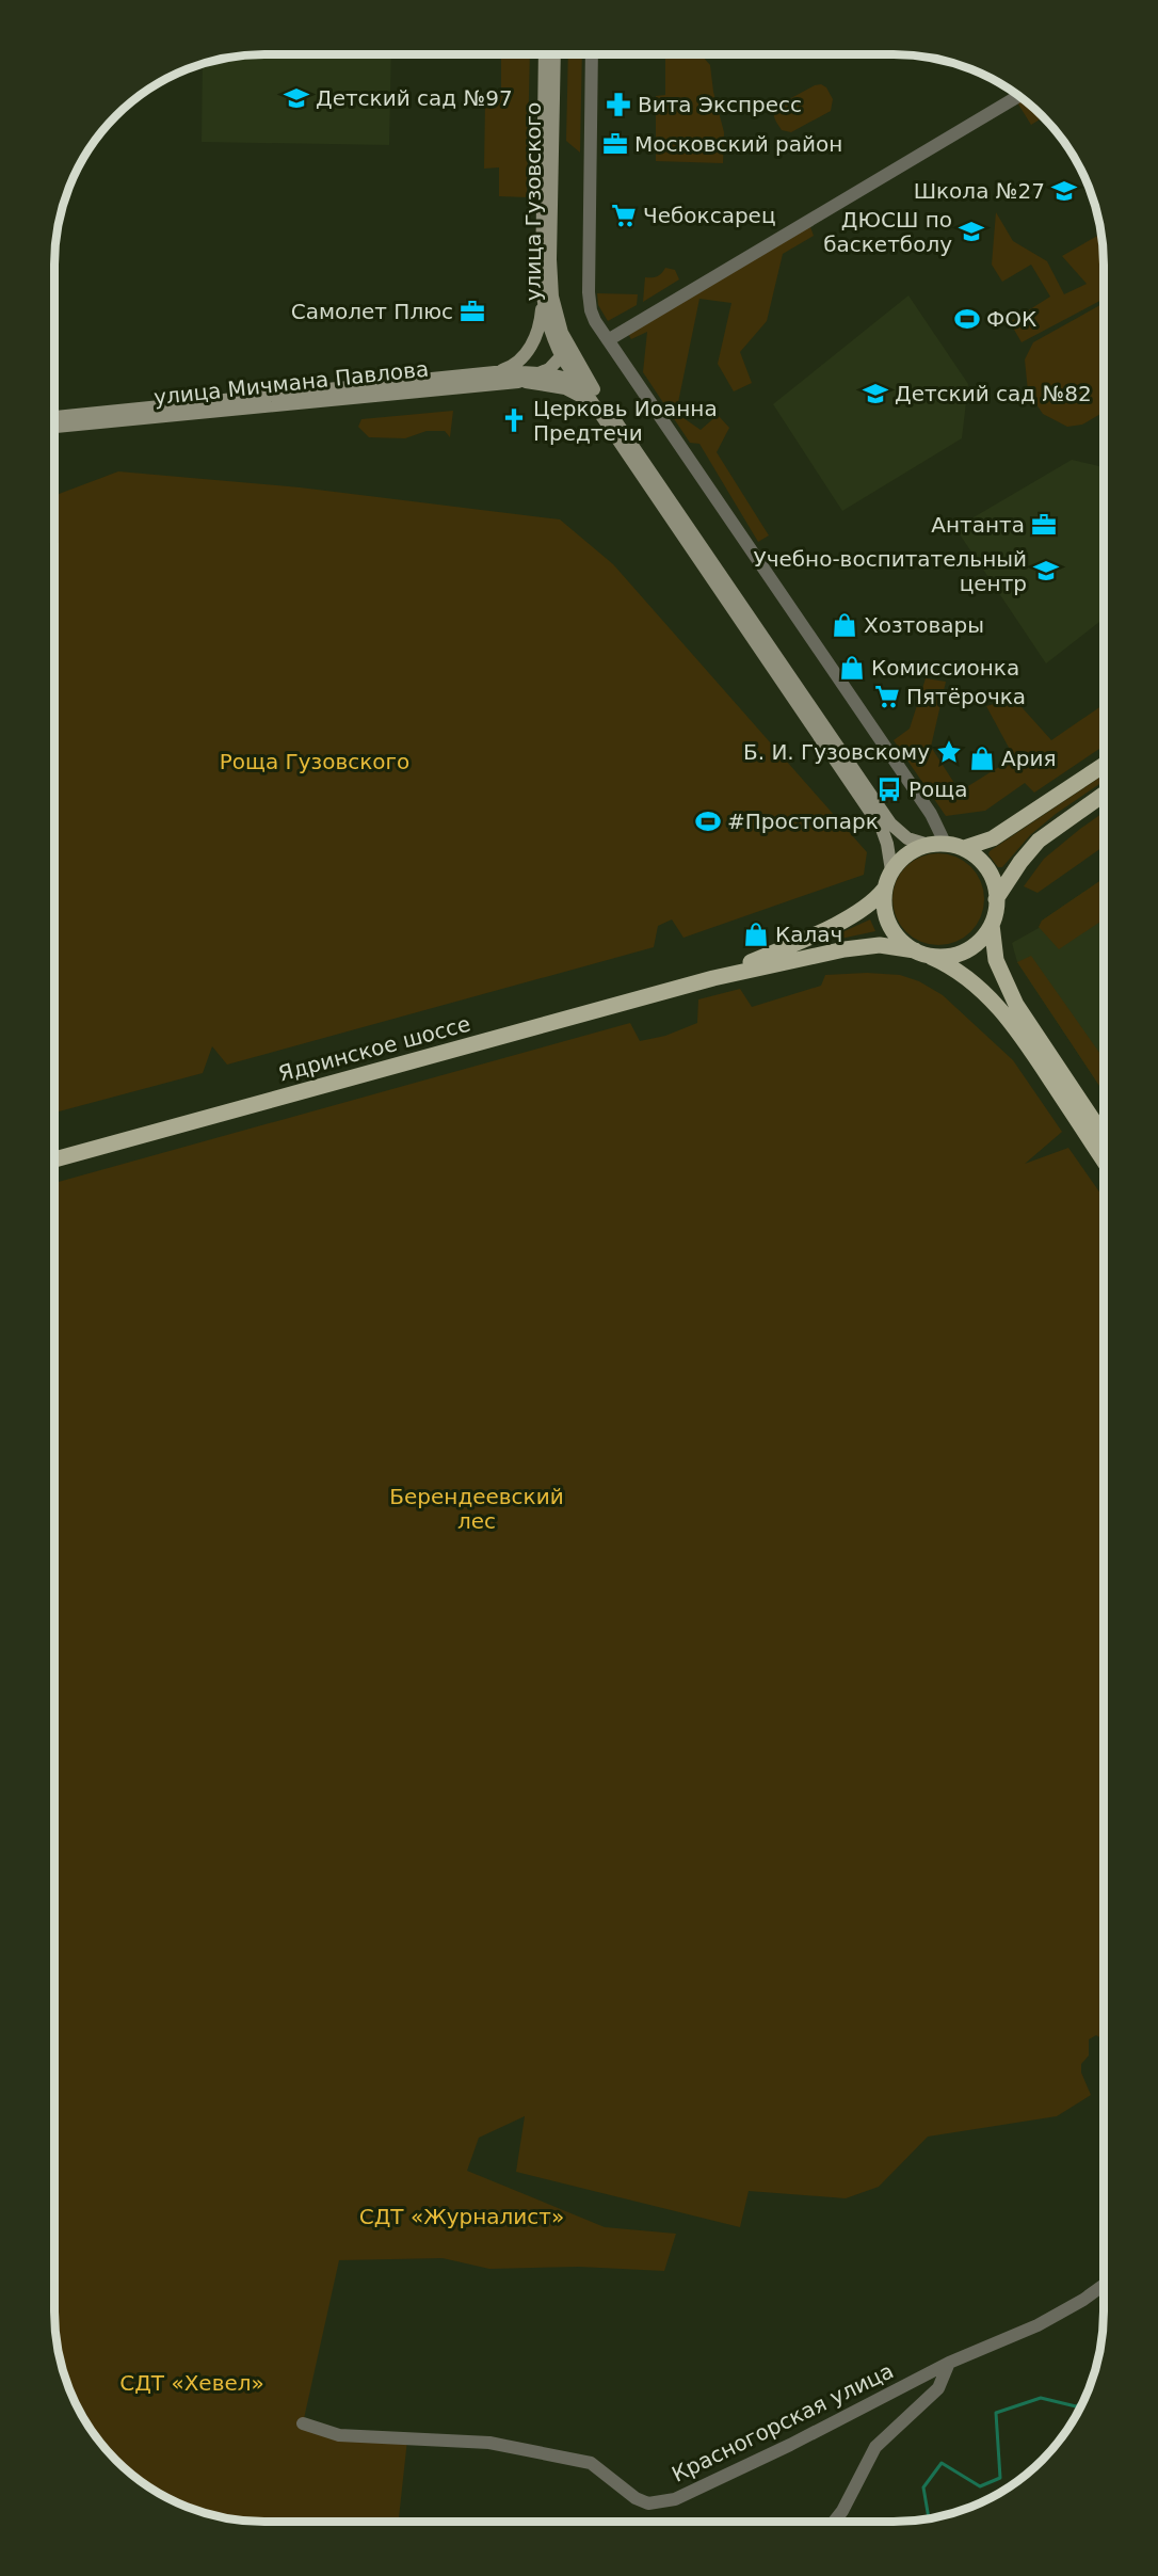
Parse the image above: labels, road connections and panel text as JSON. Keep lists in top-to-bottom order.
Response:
{
  "streets": {
    "main road": ["улица Гузовского", "улица Мичмана Павлова", "Ядринское шоссе"],
    "street": ["Красногорская улица"]
  },
  "crossings": [
    ["улица Гузовского", "улица Мичмана Павлова"],
    ["улица Гузовского", "Ядринское шоссе"]
  ],
  "parks": [
    "Роща Гузовского",
    "Берендеевский лес",
    "СДТ «Журналист»",
    "СДТ «Хевел»"
  ],
  "places": {
    "school or university": [
      "Детский сад №97",
      "Школа №27",
      "ДЮСШ по баскетболу",
      "Детский сад №82",
      "Учебно-воспитательный центр"
    ],
    "pharmacy": ["Вита Экспресс"],
    "office": ["Московский район", "Самолет Плюс", "Антанта"],
    "supermarket": ["Чебоксарец", "Пятёрочка"],
    "sports": ["ФОК", "#Простопарк"],
    "church": ["Церковь Иоанна Предтечи"],
    "shop": [
      "Хозтовары",
      "Комиссионка",
      "Ария",
      "Калач"
    ],
    "place": ["Б. И. Гузовскому"],
    "bus stop": ["Роща"]
  }
}
